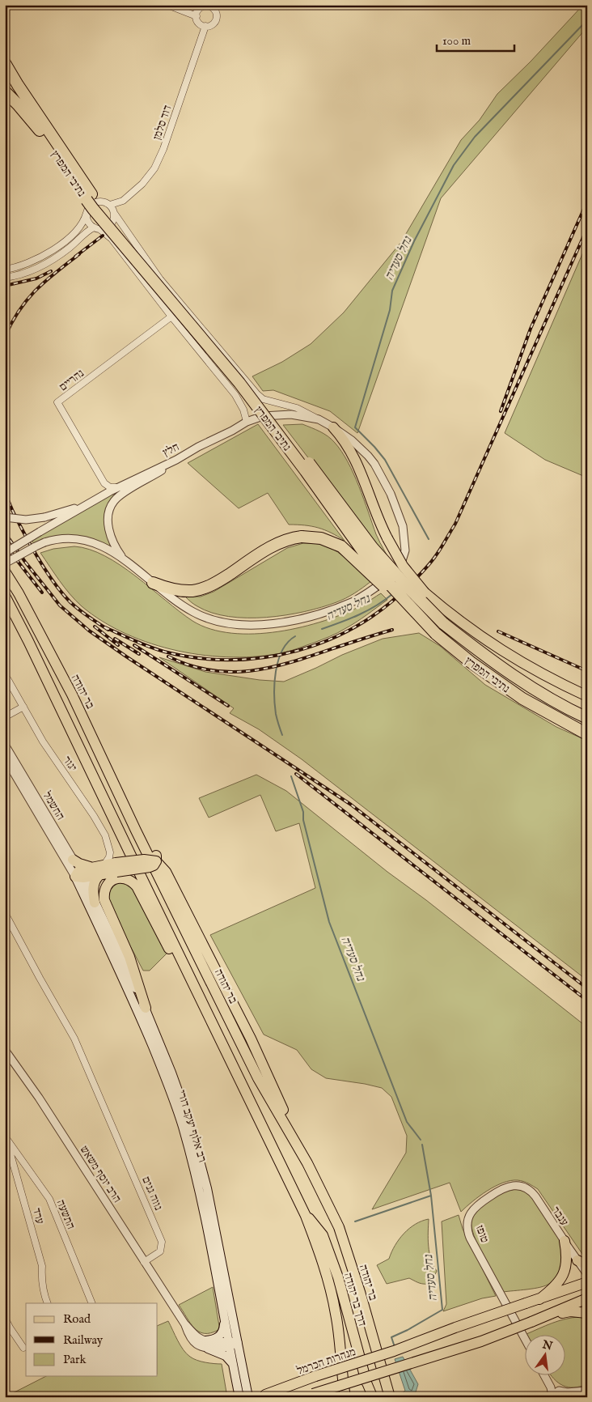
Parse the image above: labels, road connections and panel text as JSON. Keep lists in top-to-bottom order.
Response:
{
  "streets": {
    "highway": [
      "נתיבי המפרץ",
      "בר יהודה",
      "דרך בר יהודה",
      "מנהרות הכרמל"
    ],
    "main road": ["רב אלוף יעקב דורי"],
    "street": [
      "דוד סלמן",
      "נהריים",
      "חלץ",
      "יגור",
      "החשמל",
      "הרב יוסף משאש",
      "נווה גנים",
      "התשעה",
      "ערד",
      "ענבר",
      "טופז"
    ]
  },
  "crossings": [
    ["החשמל", "רב אלוף יעקב דורי"],
    ["הרב יוסף משאש", "נווה גנים"],
    ["התשעה", "ערד"],
    ["ענבר", "טופז"]
  ],
  "water": ["נחל סעדיה"],
  "legend": ["Road", "Railway", "Park"],
  "scale_bar": "100 m",
  "north": "top"
}
